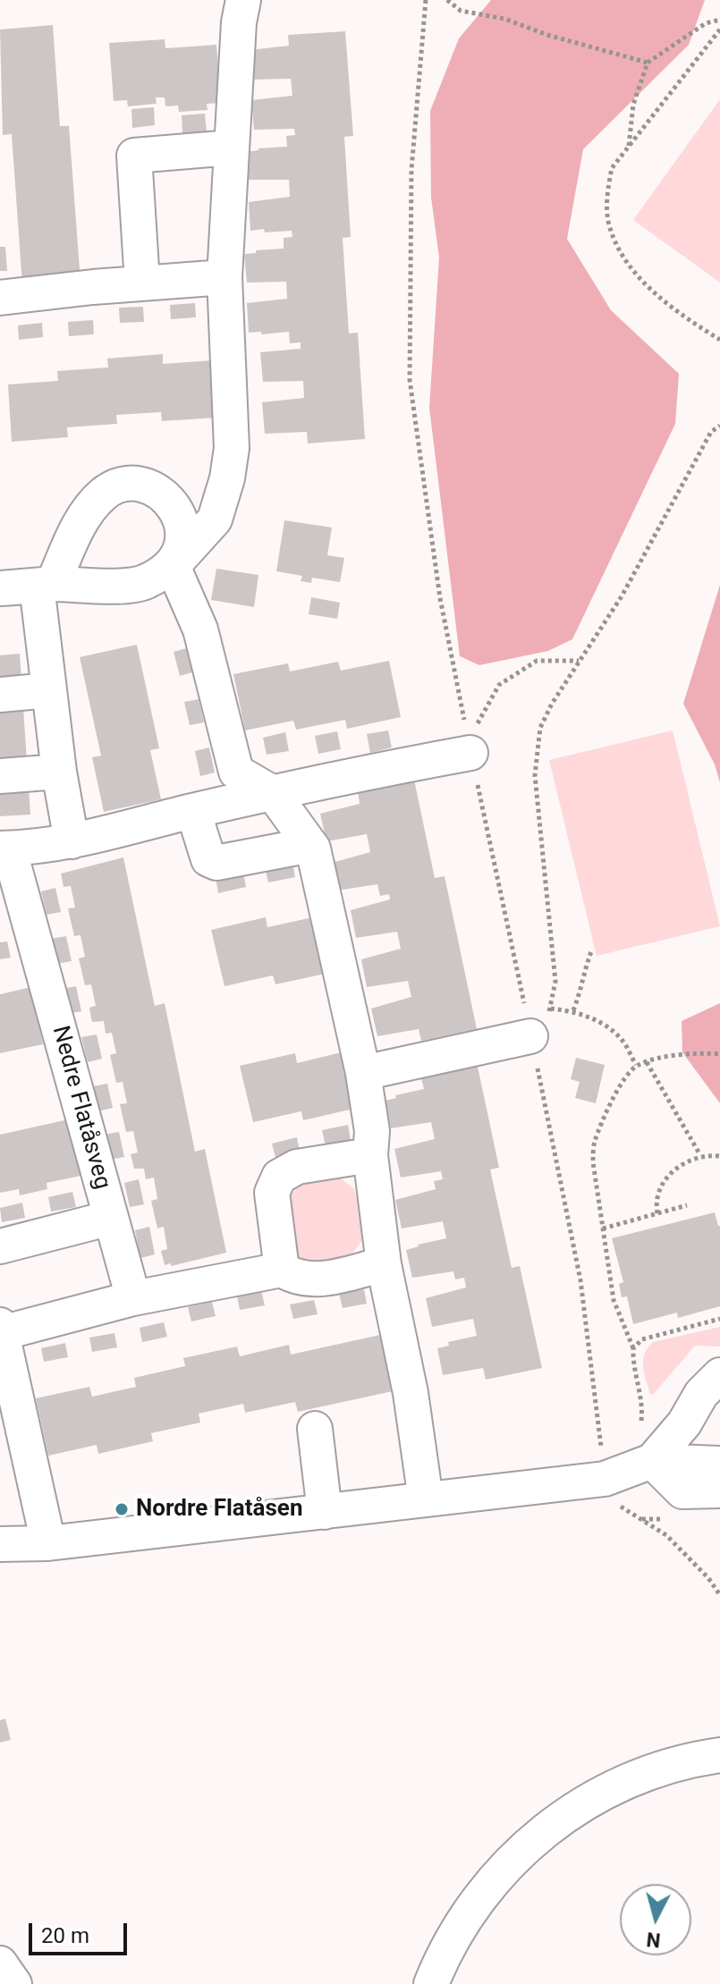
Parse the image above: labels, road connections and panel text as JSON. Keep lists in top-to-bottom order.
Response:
{
  "streets": {
    "street": ["Nedre Flatåsveg"]
  },
  "places": ["Nordre Flatåsen"],
  "scale_bar": "20 m",
  "north": "bottom"
}
